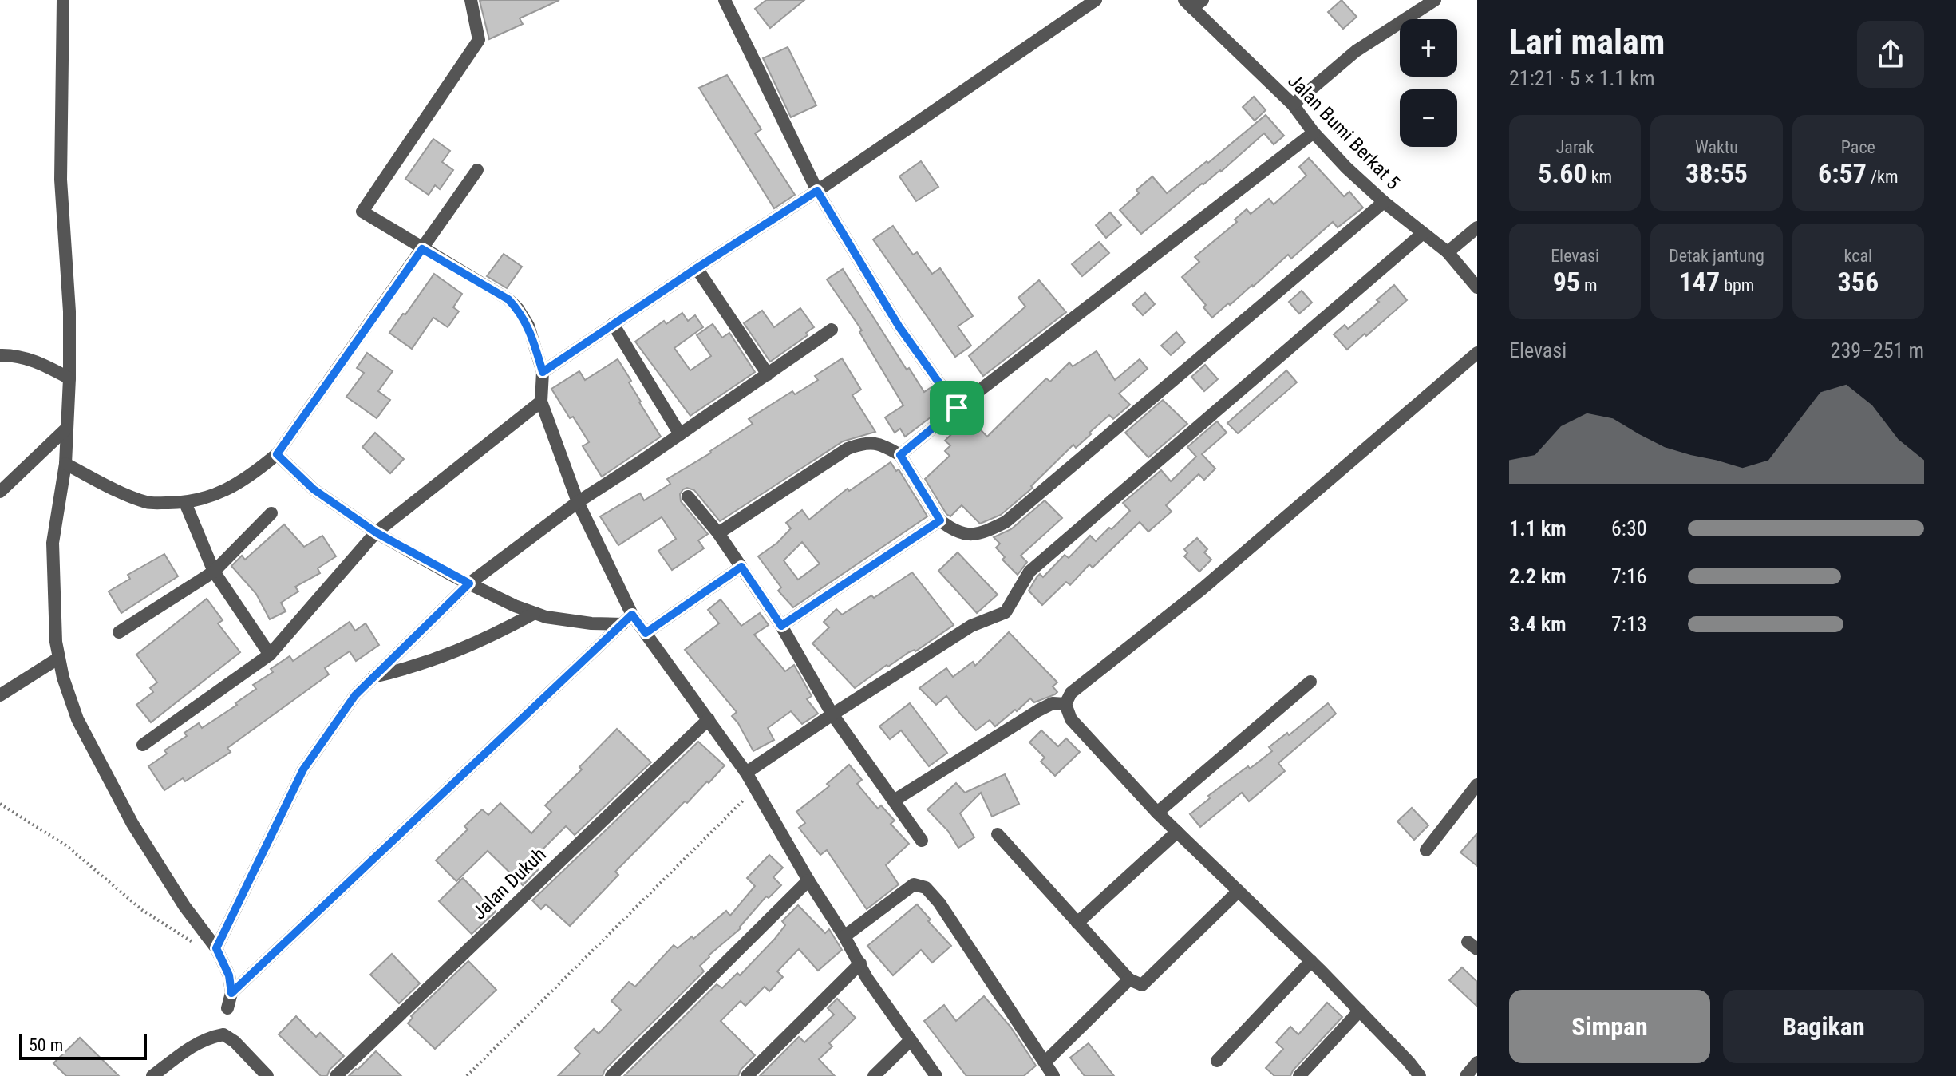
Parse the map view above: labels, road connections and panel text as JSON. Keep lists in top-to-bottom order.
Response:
{
  "streets": {
    "street": ["Jalan Bumi Berkat 5", "Jalan Dukuh"]
  },
  "scale_bar": "50 m",
  "page": {
    "heading": ["Lari malam", "21:21 · 5 × 1.1 km"],
    "map_buttons": ["+", "−"],
    "stats": [
      ["Jarak", "5.60 km"],
      ["Waktu", "38:55"],
      ["Pace", "6:57 /km"],
      ["Elevasi", "95 m"],
      ["Detak jantung", "147 bpm"],
      ["kcal", "356"]
    ],
    "chart": ["Elevasi", "239–251 m"],
    "list": [
      {
        "name": "1.1 km",
        "note": "6:30"
      },
      {
        "name": "2.2 km",
        "note": "7:16"
      },
      {
        "name": "3.4 km",
        "note": "7:13"
      }
    ],
    "buttons": ["Simpan", "Bagikan"],
    "scale": "50 m"
  }
}
